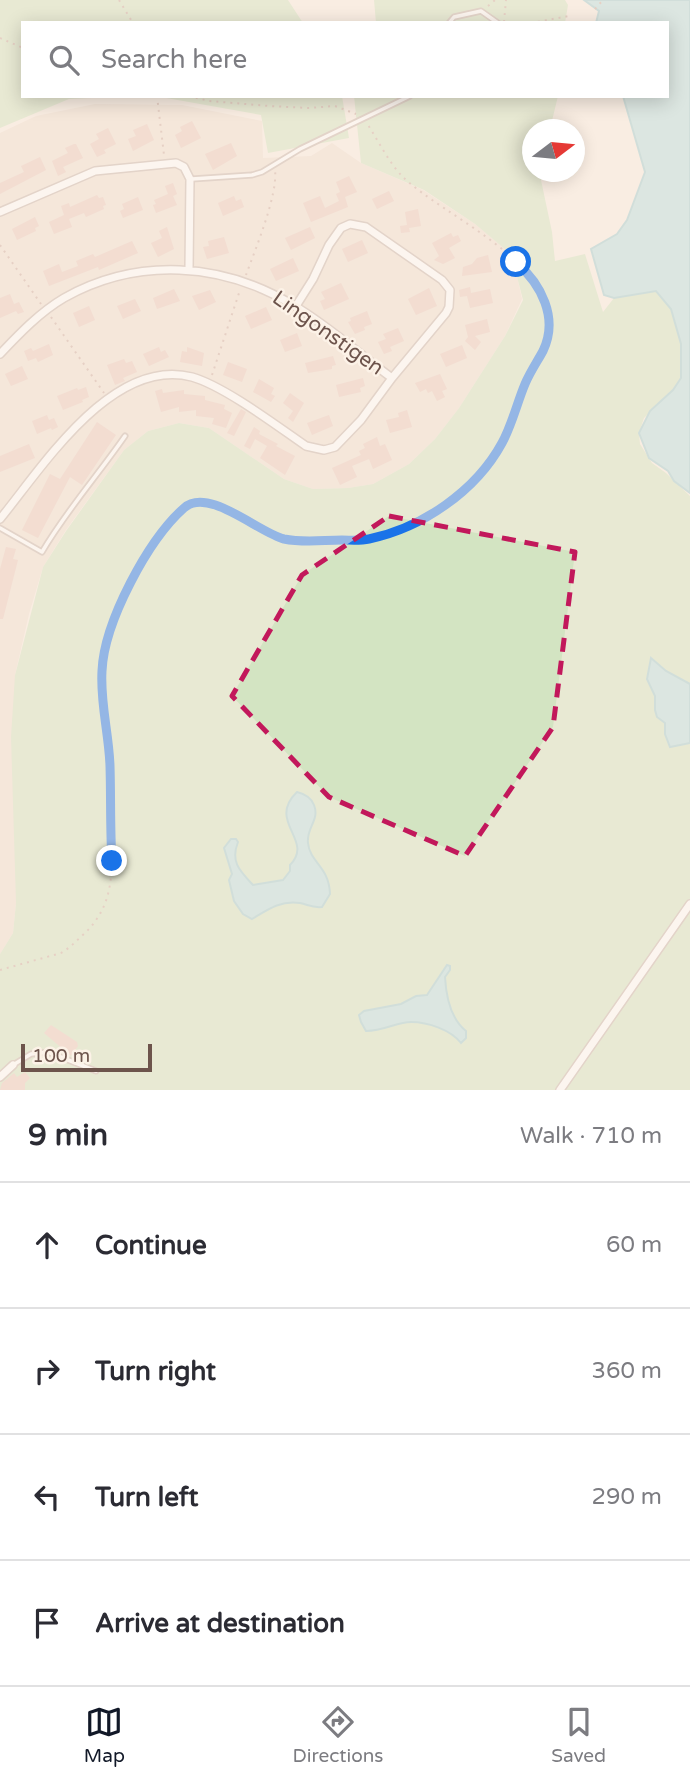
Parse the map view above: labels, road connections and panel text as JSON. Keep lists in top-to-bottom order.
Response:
{
  "streets": {
    "street": ["Lingonstigen"]
  },
  "scale_bar": "100 m",
  "north": "right",
  "page": {
    "search": "Search here",
    "scale": "100 m",
    "heading": ["9 min", "Walk · 710 m"],
    "list": [
      ["Continue", "60 m"],
      ["Turn right", "360 m"],
      ["Turn left", "290 m"],
      "Arrive at destination"
    ],
    "nav": ["Map", "Directions", "Saved"]
  }
}
